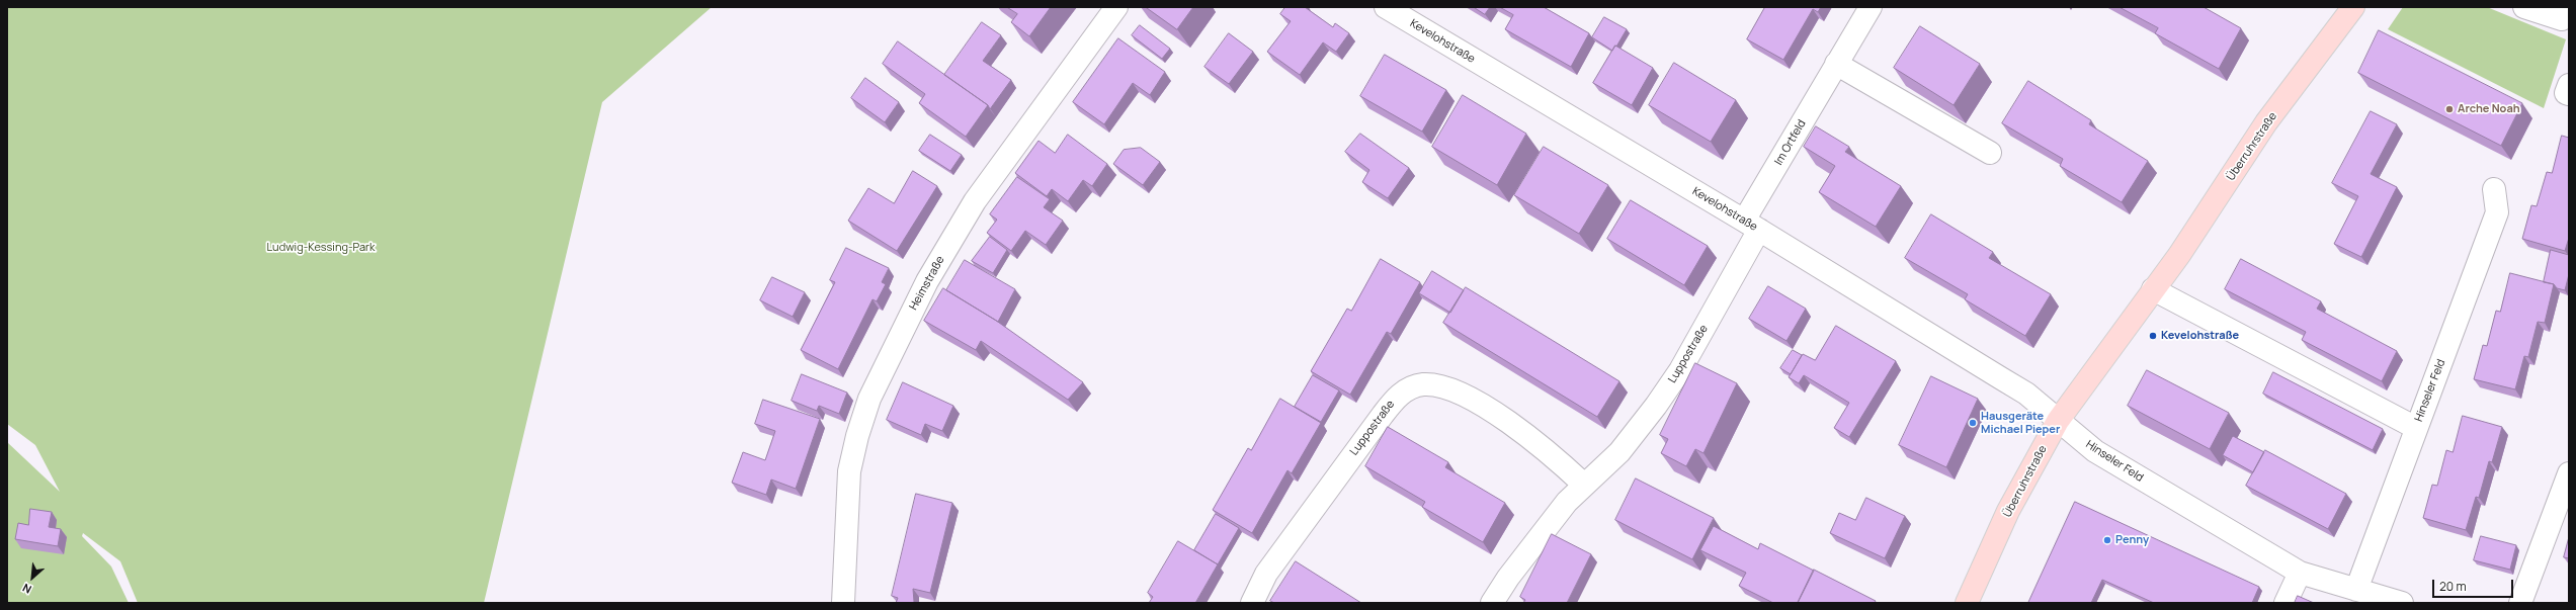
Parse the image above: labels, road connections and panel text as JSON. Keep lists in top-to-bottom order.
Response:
{
  "streets": {
    "main road": ["Überruhrstraße"],
    "street": [
      "Kevelohstraße",
      "Im Ortfeld",
      "Heimstraße",
      "Luppostraße",
      "Hinseler Feld"
    ]
  },
  "crossings": [
    ["Kevelohstraße", "Im Ortfeld"],
    ["Kevelohstraße", "Überruhrstraße"],
    ["Kevelohstraße", "Luppostraße"],
    ["Kevelohstraße", "Hinseler Feld"],
    ["Im Ortfeld", "Luppostraße"],
    ["Überruhrstraße", "Hinseler Feld"]
  ],
  "parks": ["Ludwig-Kessing-Park"],
  "places": [
    "Arche Noah",
    "Kevelohstraße",
    "Hausgeräte Michael Pieper",
    "Penny"
  ],
  "scale_bar": "20 m",
  "north": "bottom left"
}
